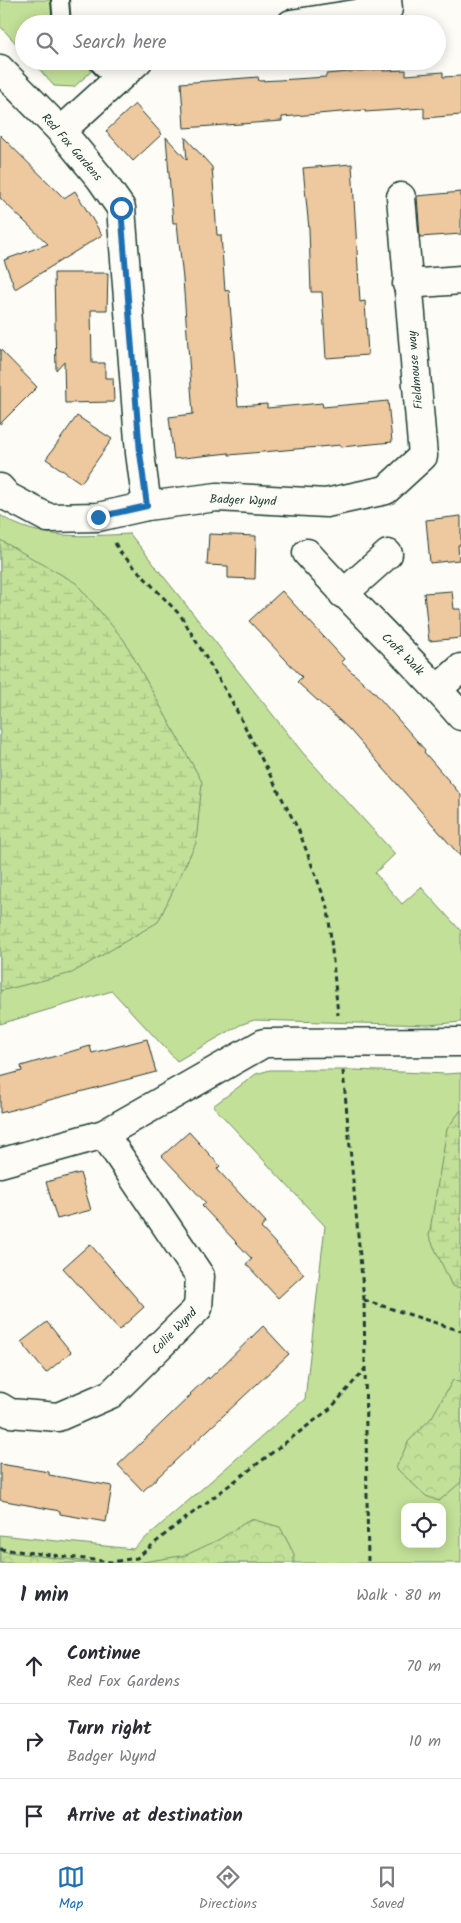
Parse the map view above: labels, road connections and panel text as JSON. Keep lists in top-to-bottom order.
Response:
{
  "streets": {
    "street": [
      "Red Fox Gardens",
      "Fieldmouse way",
      "Badger Wynd",
      "Croft Walk",
      "Collie Wynd"
    ]
  },
  "crossings": [
    ["Red Fox Gardens", "Badger Wynd"],
    ["Fieldmouse way", "Badger Wynd"]
  ],
  "page": {
    "search": "Search here",
    "heading": ["1 min", "Walk · 80 m"],
    "list": [
      ["Continue", "Red Fox Gardens", "70 m"],
      ["Turn right", "Badger Wynd", "10 m"],
      "Arrive at destination"
    ],
    "nav": ["Map", "Directions", "Saved"]
  }
}
